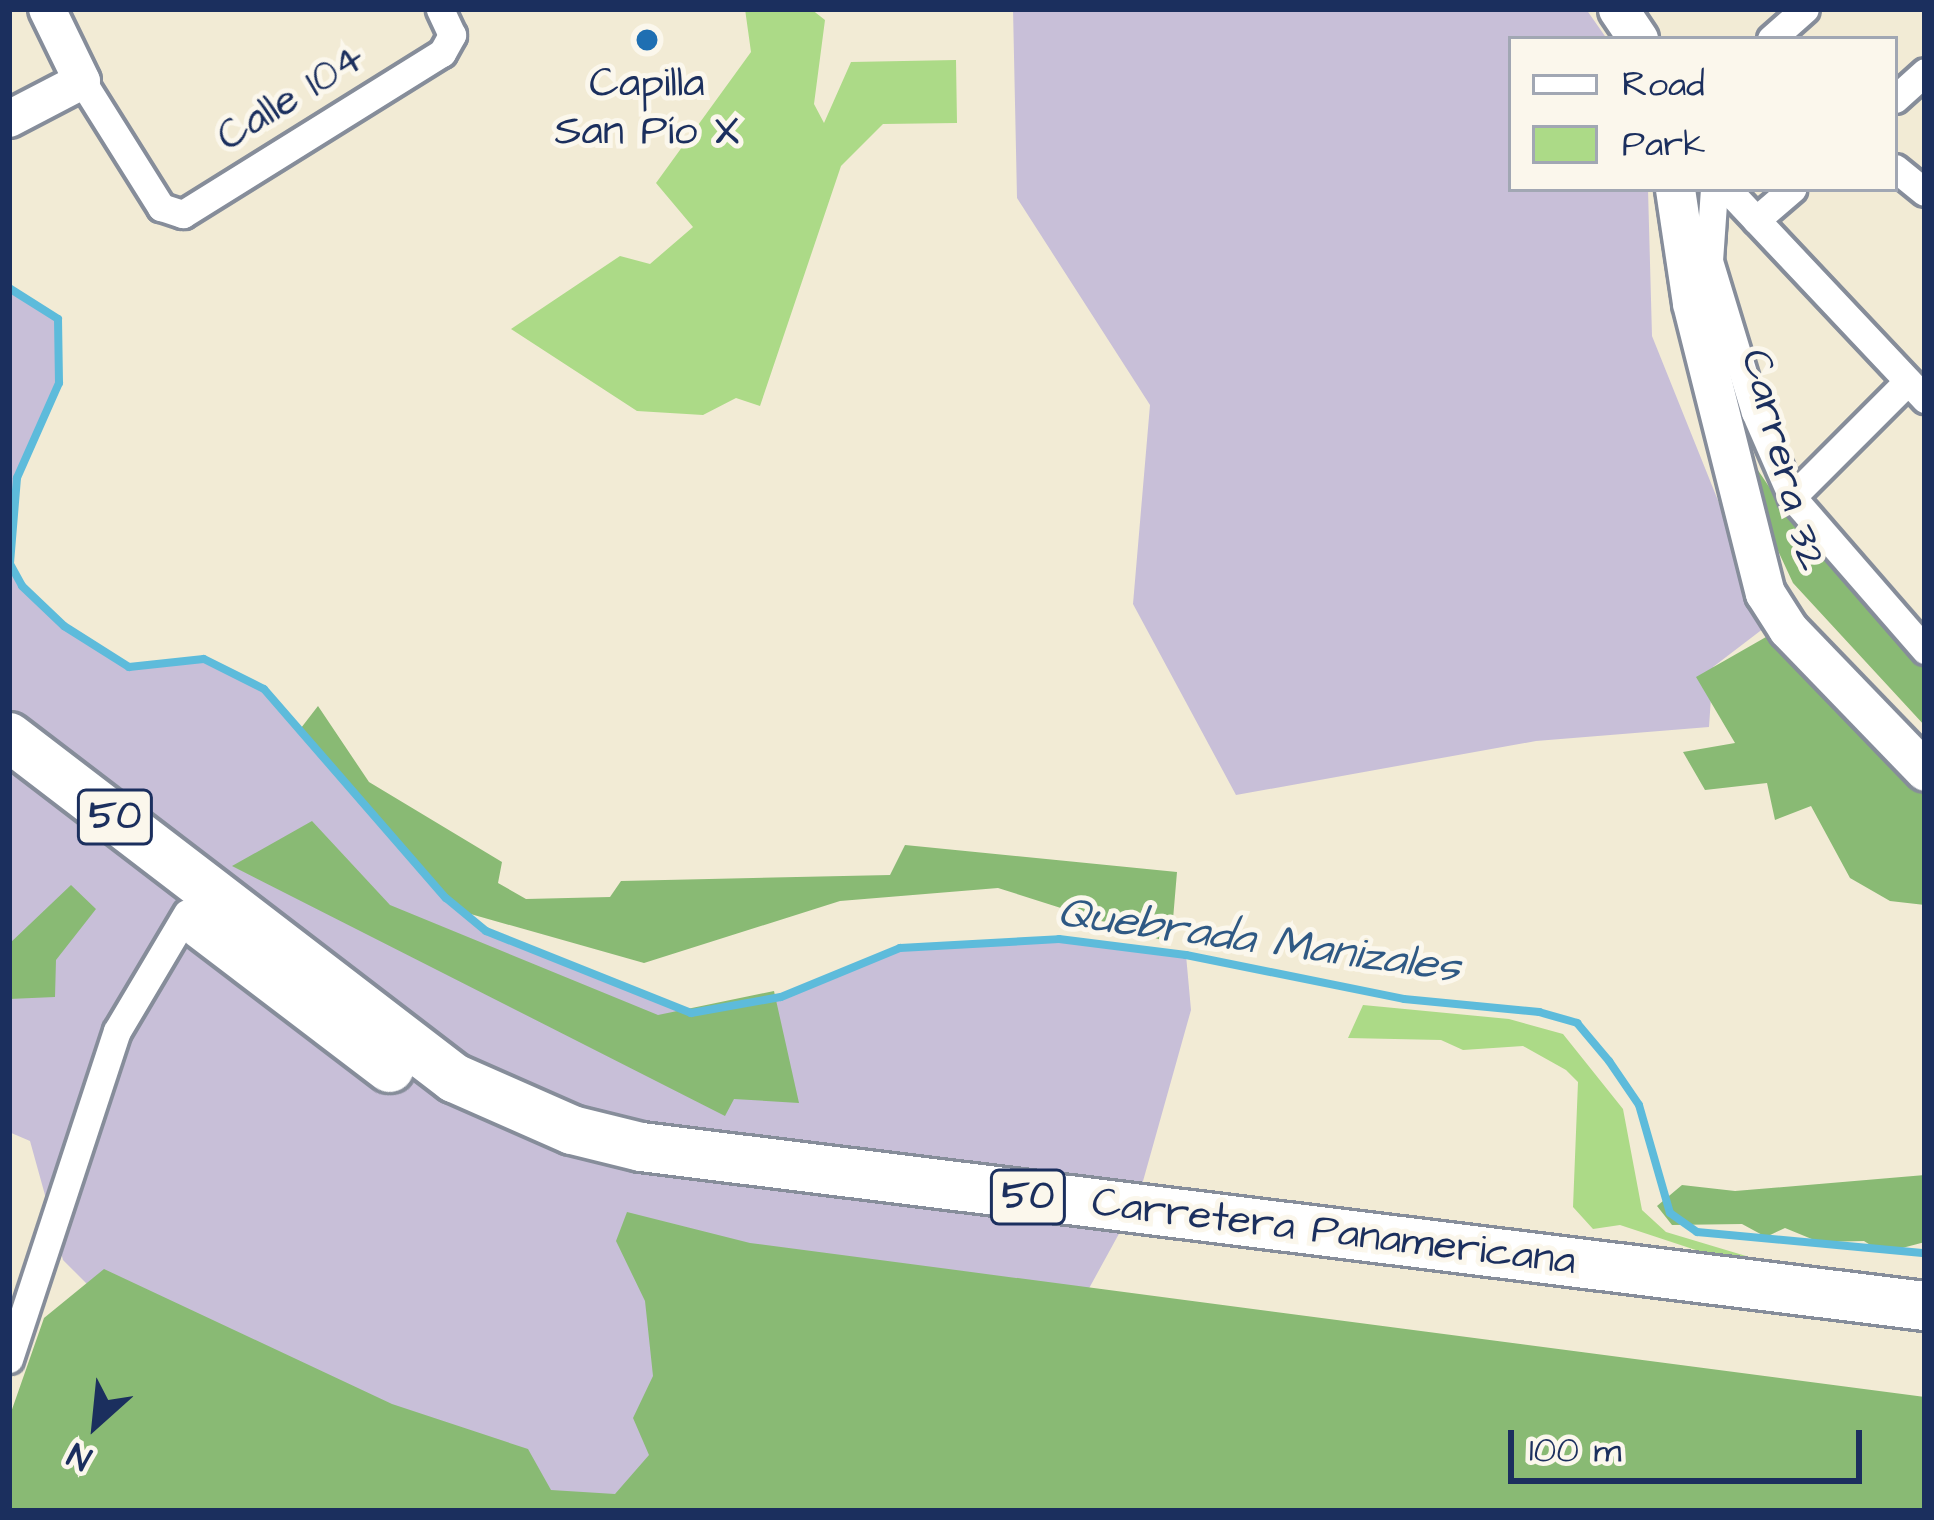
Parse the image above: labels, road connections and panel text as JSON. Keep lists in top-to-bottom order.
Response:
{
  "streets": {
    "highway": ["50", "Carretera Panamericana"],
    "main road": ["Carrera 32"],
    "street": ["Calle 104"]
  },
  "water": ["Quebrada Manizales"],
  "places": ["Capilla San Pío X"],
  "legend": ["Road", "Park"],
  "scale_bar": "100 m",
  "north": "bottom left"
}
